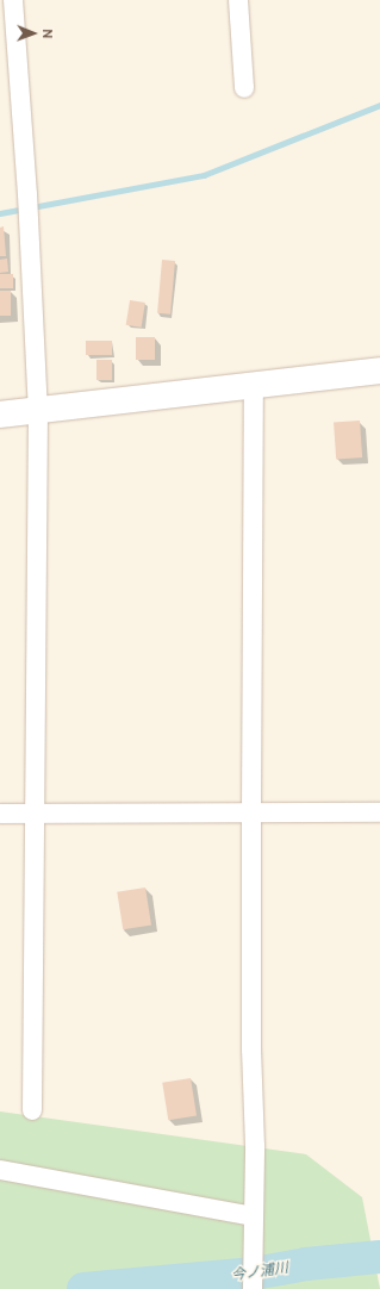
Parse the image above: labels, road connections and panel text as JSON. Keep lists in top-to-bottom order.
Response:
{
  "water": ["今ノ浦川"],
  "north": "right"
}
